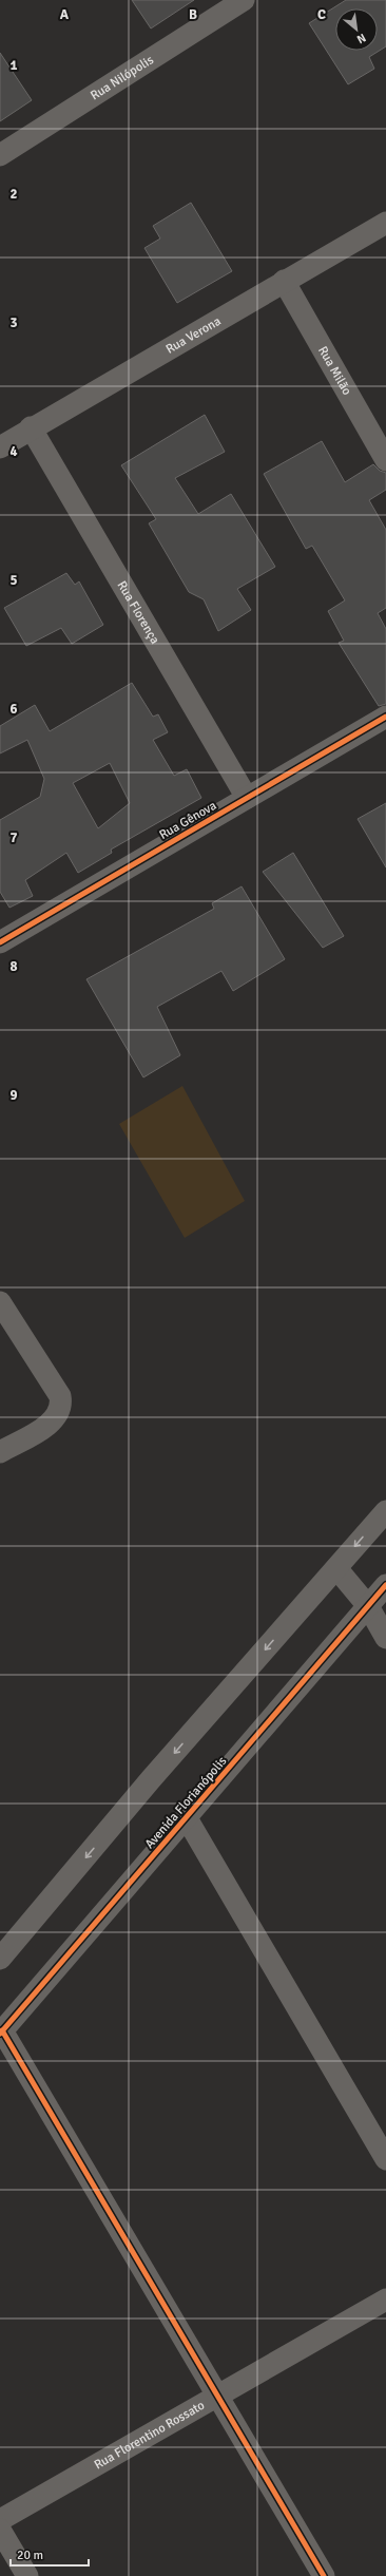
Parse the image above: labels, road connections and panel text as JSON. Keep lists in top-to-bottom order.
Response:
{
  "streets": {
    "street": [
      "Rua Nilópolis",
      "Rua Verona",
      "Rua Milão",
      "Rua Florença",
      "Rua Gênova",
      "Avenida Florianópolis",
      "Rua Florentino Rossato"
    ]
  },
  "crossings": [
    ["Rua Verona", "Rua Milão"],
    ["Rua Verona", "Rua Florença"],
    ["Rua Florença", "Rua Gênova"]
  ],
  "scale_bar": "20 m",
  "north": "bottom right",
  "grid": {
    "columns": ["A", "B", "C"],
    "rows": [
      "1",
      "2",
      "3",
      "4",
      "5",
      "6",
      "7",
      "8",
      "9"
    ]
  }
}
